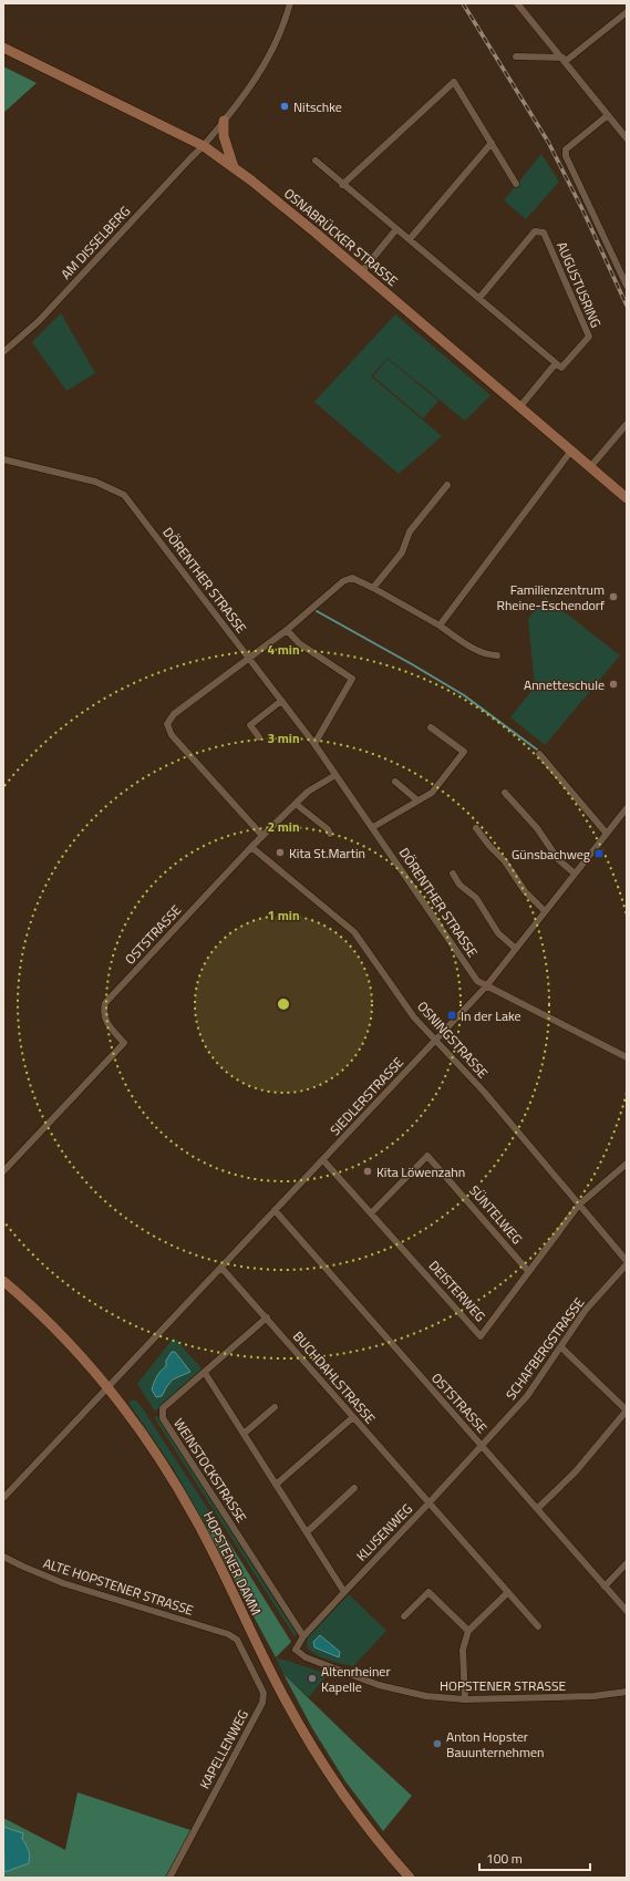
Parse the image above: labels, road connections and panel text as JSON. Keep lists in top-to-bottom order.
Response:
{
  "streets": {
    "main road": ["OSNABRÜCKER STRASSE", "HOPSTENER DAMM"],
    "street": [
      "AM DISSELBERG",
      "AUGUSTUSRING",
      "DÖRENTHER STRASSE",
      "OSTSTRASSE",
      "OSNINGSTRASSE",
      "SIEDLERSTRASSE",
      "SÜNTELWEG",
      "DEISTERWEG",
      "SCHAFBERGSTRASSE",
      "BUCHDAHLSTRASSE",
      "WEINSTOCKSTRASSE",
      "KLUSENWEG",
      "ALTE HOPSTENER STRASSE",
      "HOPSTENER STRASSE",
      "KAPELLENWEG"
    ]
  },
  "crossings": [
    ["OSNABRÜCKER STRASSE", "AM DISSELBERG"],
    ["OSNABRÜCKER STRASSE", "AUGUSTUSRING"],
    ["DÖRENTHER STRASSE", "OSTSTRASSE"],
    ["DÖRENTHER STRASSE", "SIEDLERSTRASSE"],
    ["OSTSTRASSE", "OSNINGSTRASSE"],
    ["OSTSTRASSE", "SIEDLERSTRASSE"],
    ["OSTSTRASSE", "SCHAFBERGSTRASSE"],
    ["OSTSTRASSE", "KLUSENWEG"],
    ["OSNINGSTRASSE", "SIEDLERSTRASSE"],
    ["OSNINGSTRASSE", "DEISTERWEG"],
    ["OSNINGSTRASSE", "SCHAFBERGSTRASSE"],
    ["SIEDLERSTRASSE", "DEISTERWEG"],
    ["SIEDLERSTRASSE", "BUCHDAHLSTRASSE"],
    ["SIEDLERSTRASSE", "HOPSTENER DAMM"],
    ["SÜNTELWEG", "DEISTERWEG"],
    ["SCHAFBERGSTRASSE", "KLUSENWEG"],
    ["BUCHDAHLSTRASSE", "WEINSTOCKSTRASSE"],
    ["BUCHDAHLSTRASSE", "KLUSENWEG"],
    ["WEINSTOCKSTRASSE", "KLUSENWEG"],
    ["WEINSTOCKSTRASSE", "HOPSTENER STRASSE"],
    ["KLUSENWEG", "HOPSTENER STRASSE"],
    ["ALTE HOPSTENER STRASSE", "KAPELLENWEG"]
  ],
  "places": {
    "other": [
      "Nitschke",
      "Familienzentrum Rheine-Eschendorf",
      "Annetteschule",
      "Kita St.Martin",
      "Kita Löwenzahn",
      "Altenrheiner Kapelle",
      "Anton Hopster Bauunternehmen"
    ],
    "transit": ["Günsbachweg", "In der Lake"]
  },
  "scale_bar": "100 m",
  "rings": [
    "4 min",
    "3 min",
    "2 min",
    "1 min"
  ]
}
